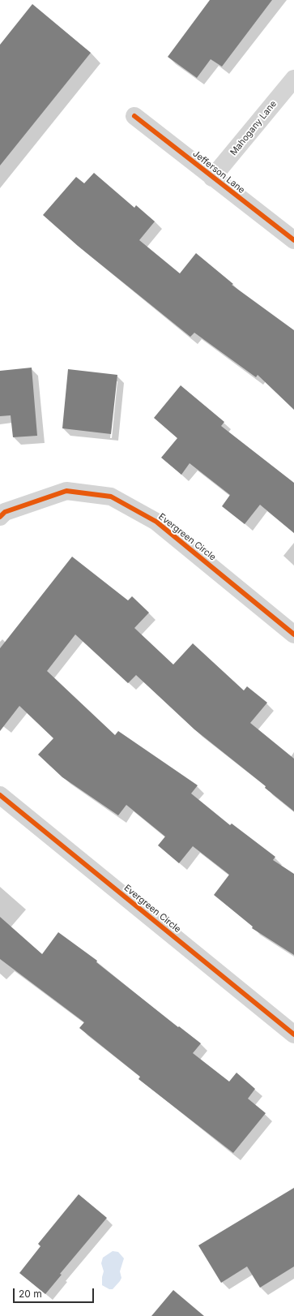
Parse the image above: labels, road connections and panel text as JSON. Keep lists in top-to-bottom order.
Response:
{
  "streets": {
    "street": ["Mahogany Lane", "Jefferson Lane", "Evergreen Circle"]
  },
  "crossings": [
    ["Mahogany Lane", "Jefferson Lane"]
  ],
  "scale_bar": "20 m"
}
